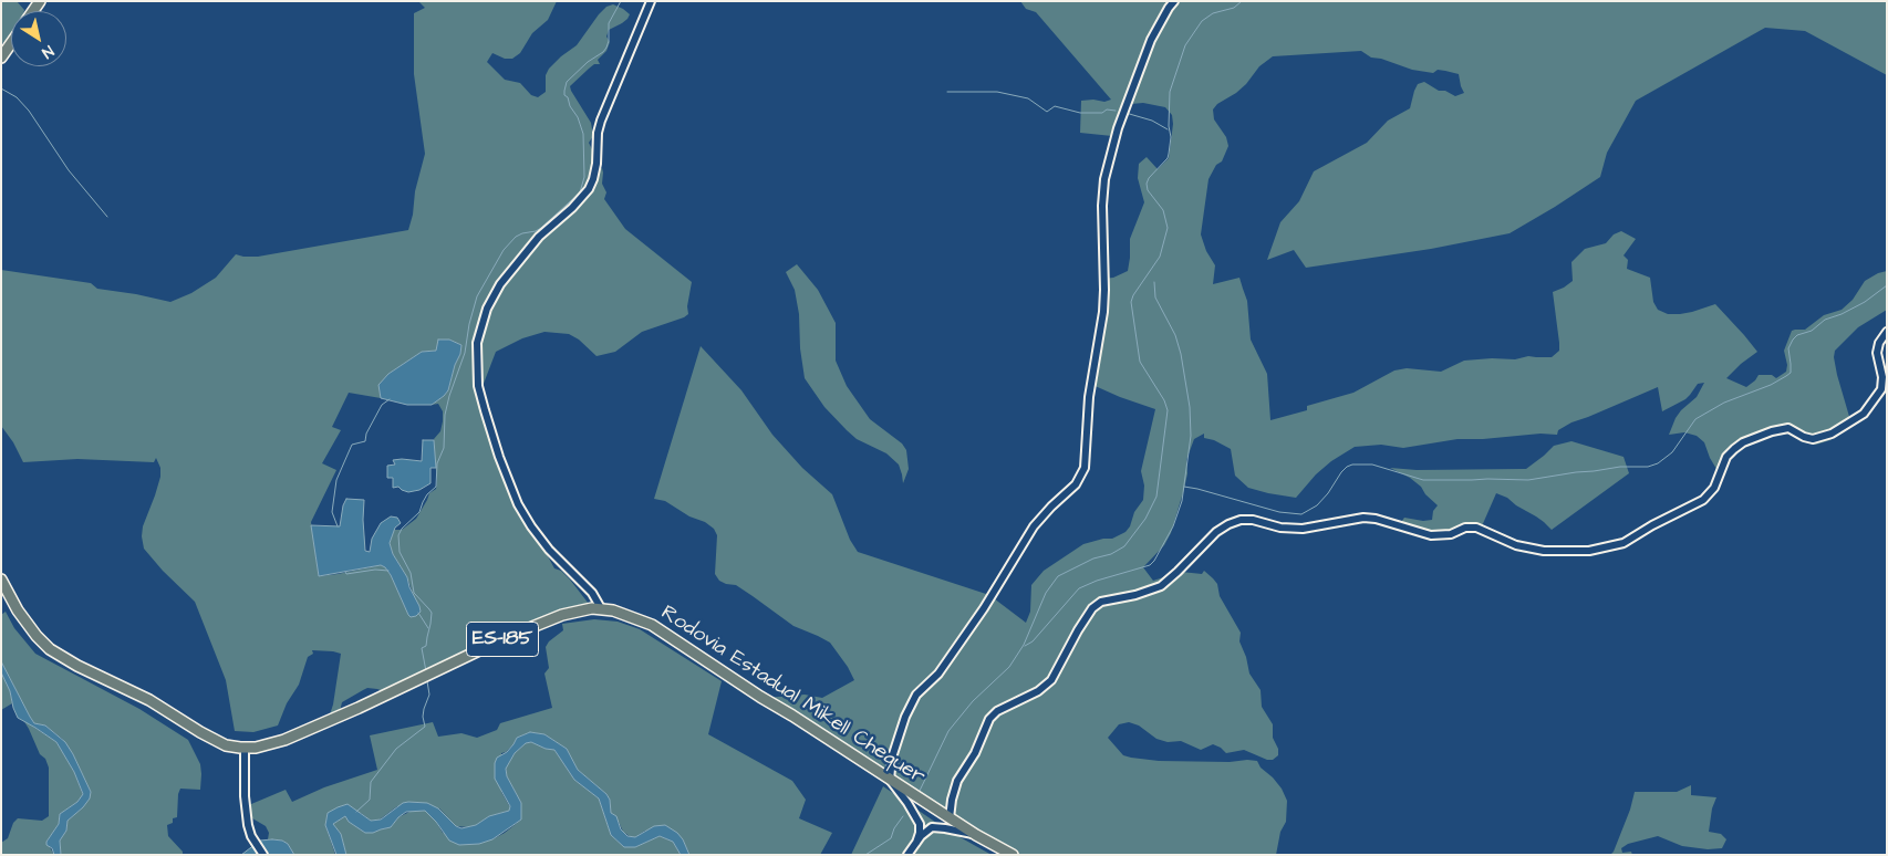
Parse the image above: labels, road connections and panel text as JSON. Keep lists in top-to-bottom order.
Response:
{
  "streets": {
    "main road": ["ES-185", "Rodovia Estadual Mikell Chequer"]
  },
  "north": "bottom right"
}
